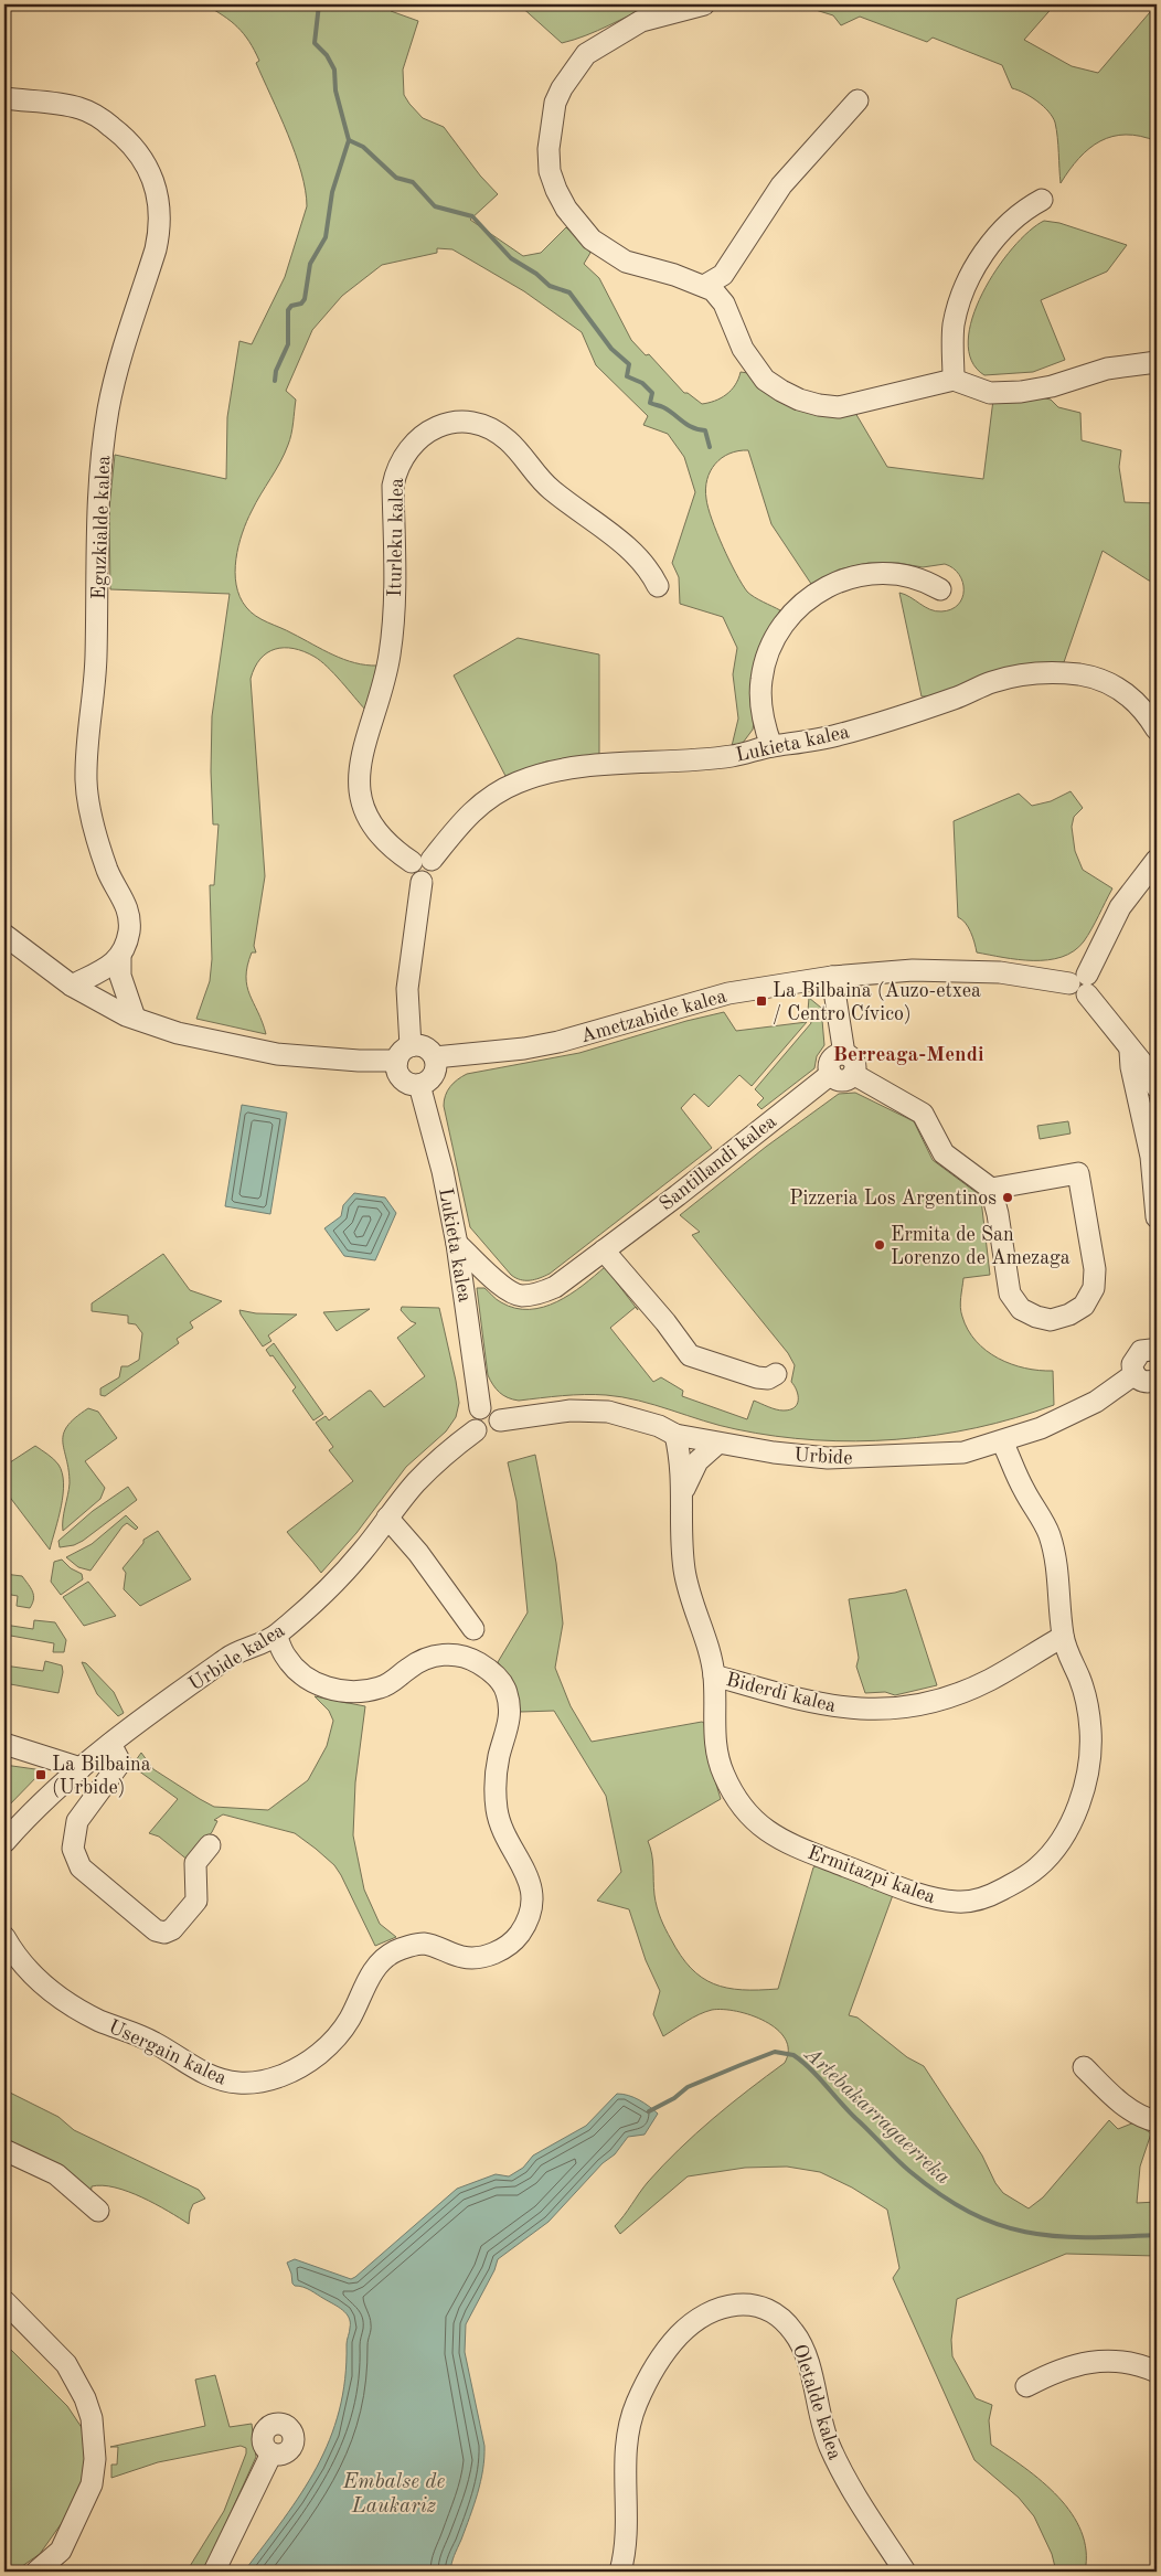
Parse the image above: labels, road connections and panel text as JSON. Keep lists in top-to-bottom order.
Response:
{
  "streets": {
    "street": [
      "Eguzkialde kalea",
      "Iturleku kalea",
      "Lukieta kalea",
      "Ametzabide kalea",
      "Santillandi kalea",
      "Urbide",
      "Urbide kalea",
      "Biderdi kalea",
      "Ermitazpi kalea",
      "Usergain kalea",
      "Oletalde kalea"
    ]
  },
  "crossings": [
    ["Iturleku kalea", "Lukieta kalea"],
    ["Lukieta kalea", "Ametzabide kalea"],
    ["Lukieta kalea", "Santillandi kalea"],
    ["Lukieta kalea", "Urbide kalea"],
    ["Urbide", "Ermitazpi kalea"],
    ["Urbide kalea", "Usergain kalea"],
    ["Biderdi kalea", "Ermitazpi kalea"]
  ],
  "districts": ["Berreaga-Mendi"],
  "water": ["Artebakarragaerreka", "Embalse de Laukariz"],
  "places": {
    "transit": ["La Bilbaina (Auzo-etxea / Centro Cívico)", "La Bilbaina (Urbide)"],
    "other": ["Pizzeria Los Argentinos", "Ermita de San Lorenzo de Amezaga"]
  }
}
